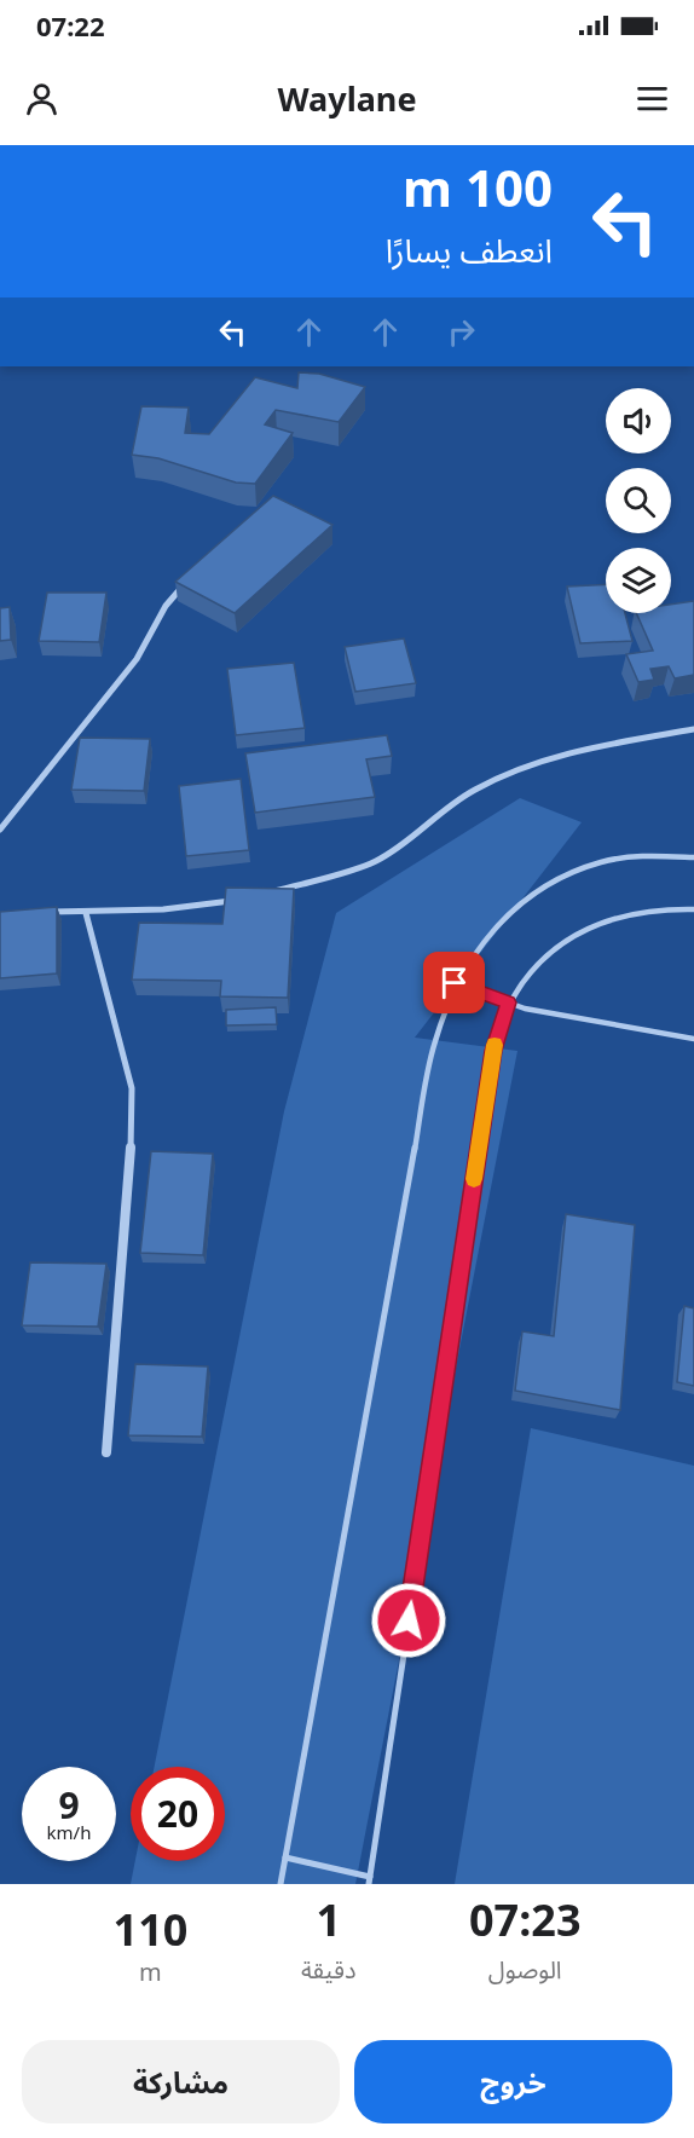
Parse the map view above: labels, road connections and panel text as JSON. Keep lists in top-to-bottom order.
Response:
{
  "page": {
    "status": "07:22",
    "header": "Waylane",
    "turn": ["100 m", "انعطف يسارًا"],
    "speed": "9 km/h",
    "limit": "20",
    "eta": [
      "07:23",
      "الوصول",
      "1",
      "دقيقة",
      "110",
      "m"
    ],
    "buttons": ["خروج", "مشاركة"]
  }
}
